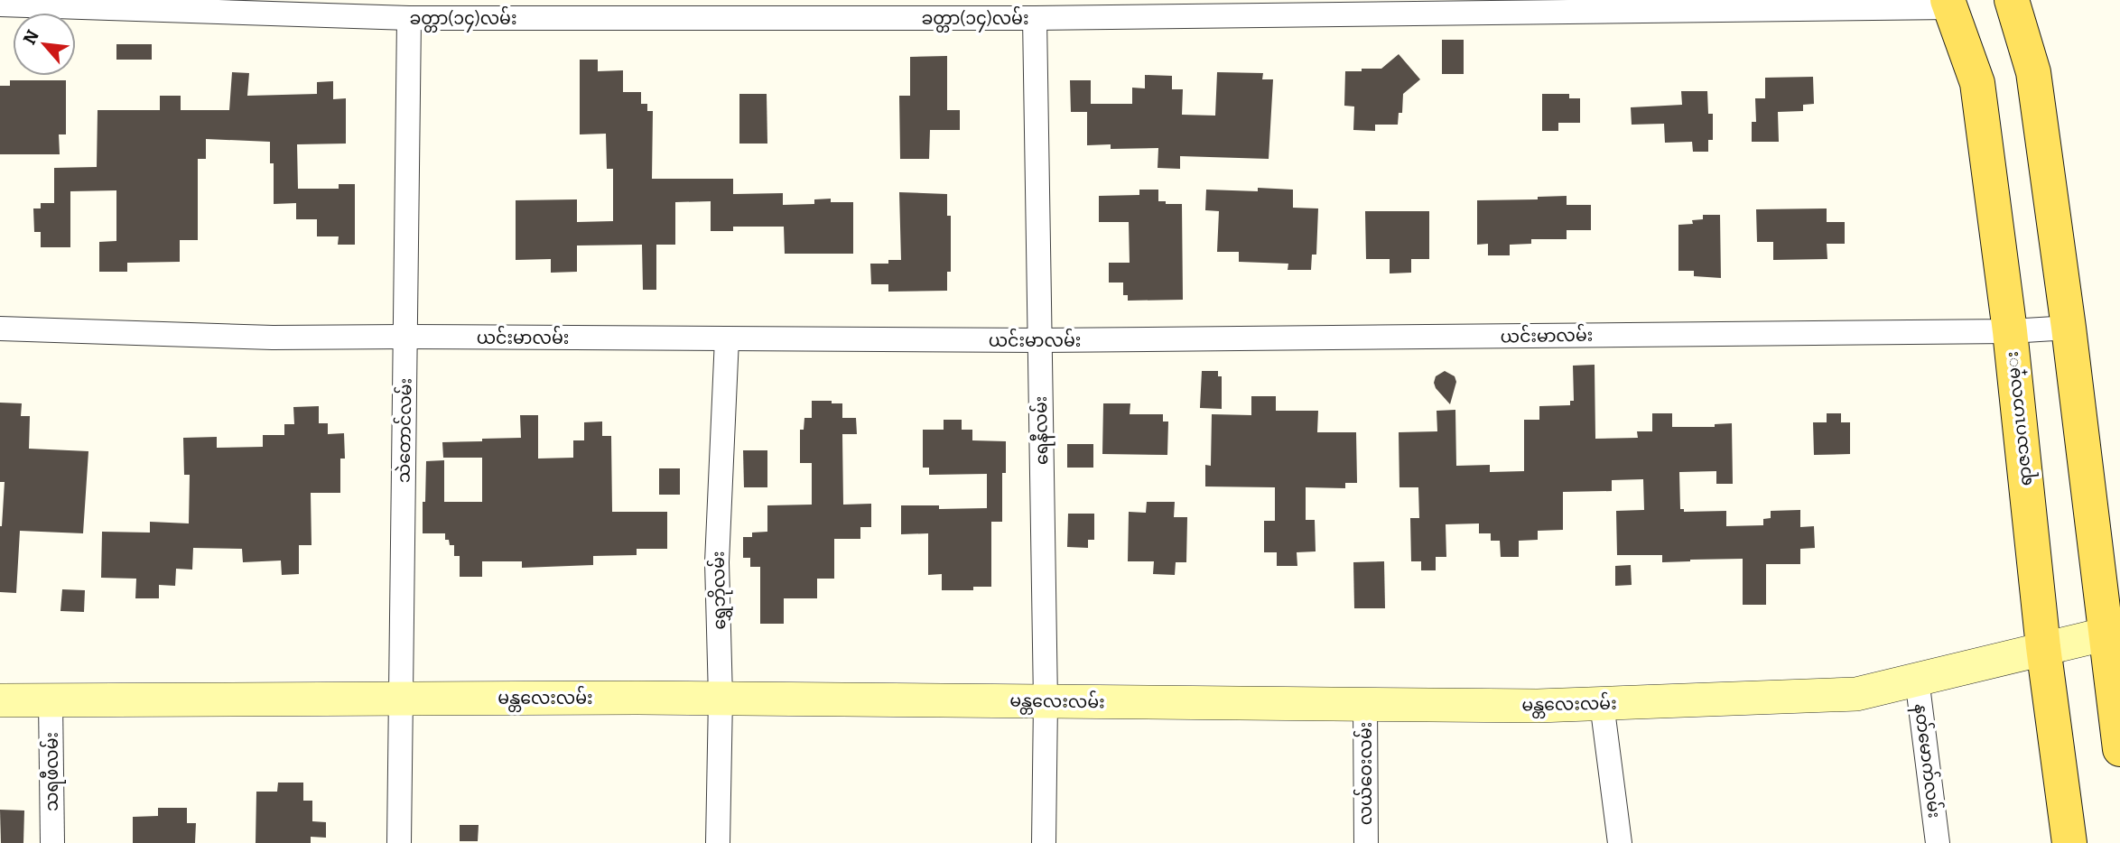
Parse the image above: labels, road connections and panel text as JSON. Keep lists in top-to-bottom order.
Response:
{
  "streets": {
    "main road": ["ရာဇသဂၤဟလမ္း", "မန္တလေးလမ်း"],
    "street": [
      "ခတ္တာ(၁၄)လမ်း",
      "ယင်းမာလမ်း",
      "သဲတောင်လမ်း",
      "ရေနီလမ်း",
      "ရွှေဘိုလမ်း",
      "နတ်မောက်လမ်း",
      "သရဖီလမ်း",
      "လယ်ဝေးလမ်း"
    ]
  },
  "crossings": [
    ["ခတ္တာ(၁၄)လမ်း", "ရာဇသဂၤဟလမ္း"],
    ["ခတ္တာ(၁၄)လမ်း", "သဲတောင်လမ်း"],
    ["ခတ္တာ(၁၄)လမ်း", "ရေနီလမ်း"],
    ["ယင်းမာလမ်း", "ရာဇသဂၤဟလမ္း"],
    ["ယင်းမာလမ်း", "သဲတောင်လမ်း"],
    ["ယင်းမာလမ်း", "ရေနီလမ်း"],
    ["ယင်းမာလမ်း", "ရွှေဘိုလမ်း"],
    ["ရာဇသဂၤဟလမ္း", "မန္တလေးလမ်း"],
    ["သဲတောင်လမ်း", "မန္တလေးလမ်း"],
    ["ရေနီလမ်း", "မန္တလေးလမ်း"],
    ["ရွှေဘိုလမ်း", "မန္တလေးလမ်း"],
    ["မန္တလေးလမ်း", "နတ်မောက်လမ်း"],
    ["မန္တလေးလမ်း", "သရဖီလမ်း"],
    ["မန္တလေးလမ်း", "လယ်ဝေးလမ်း"]
  ],
  "north": "top left"
}
